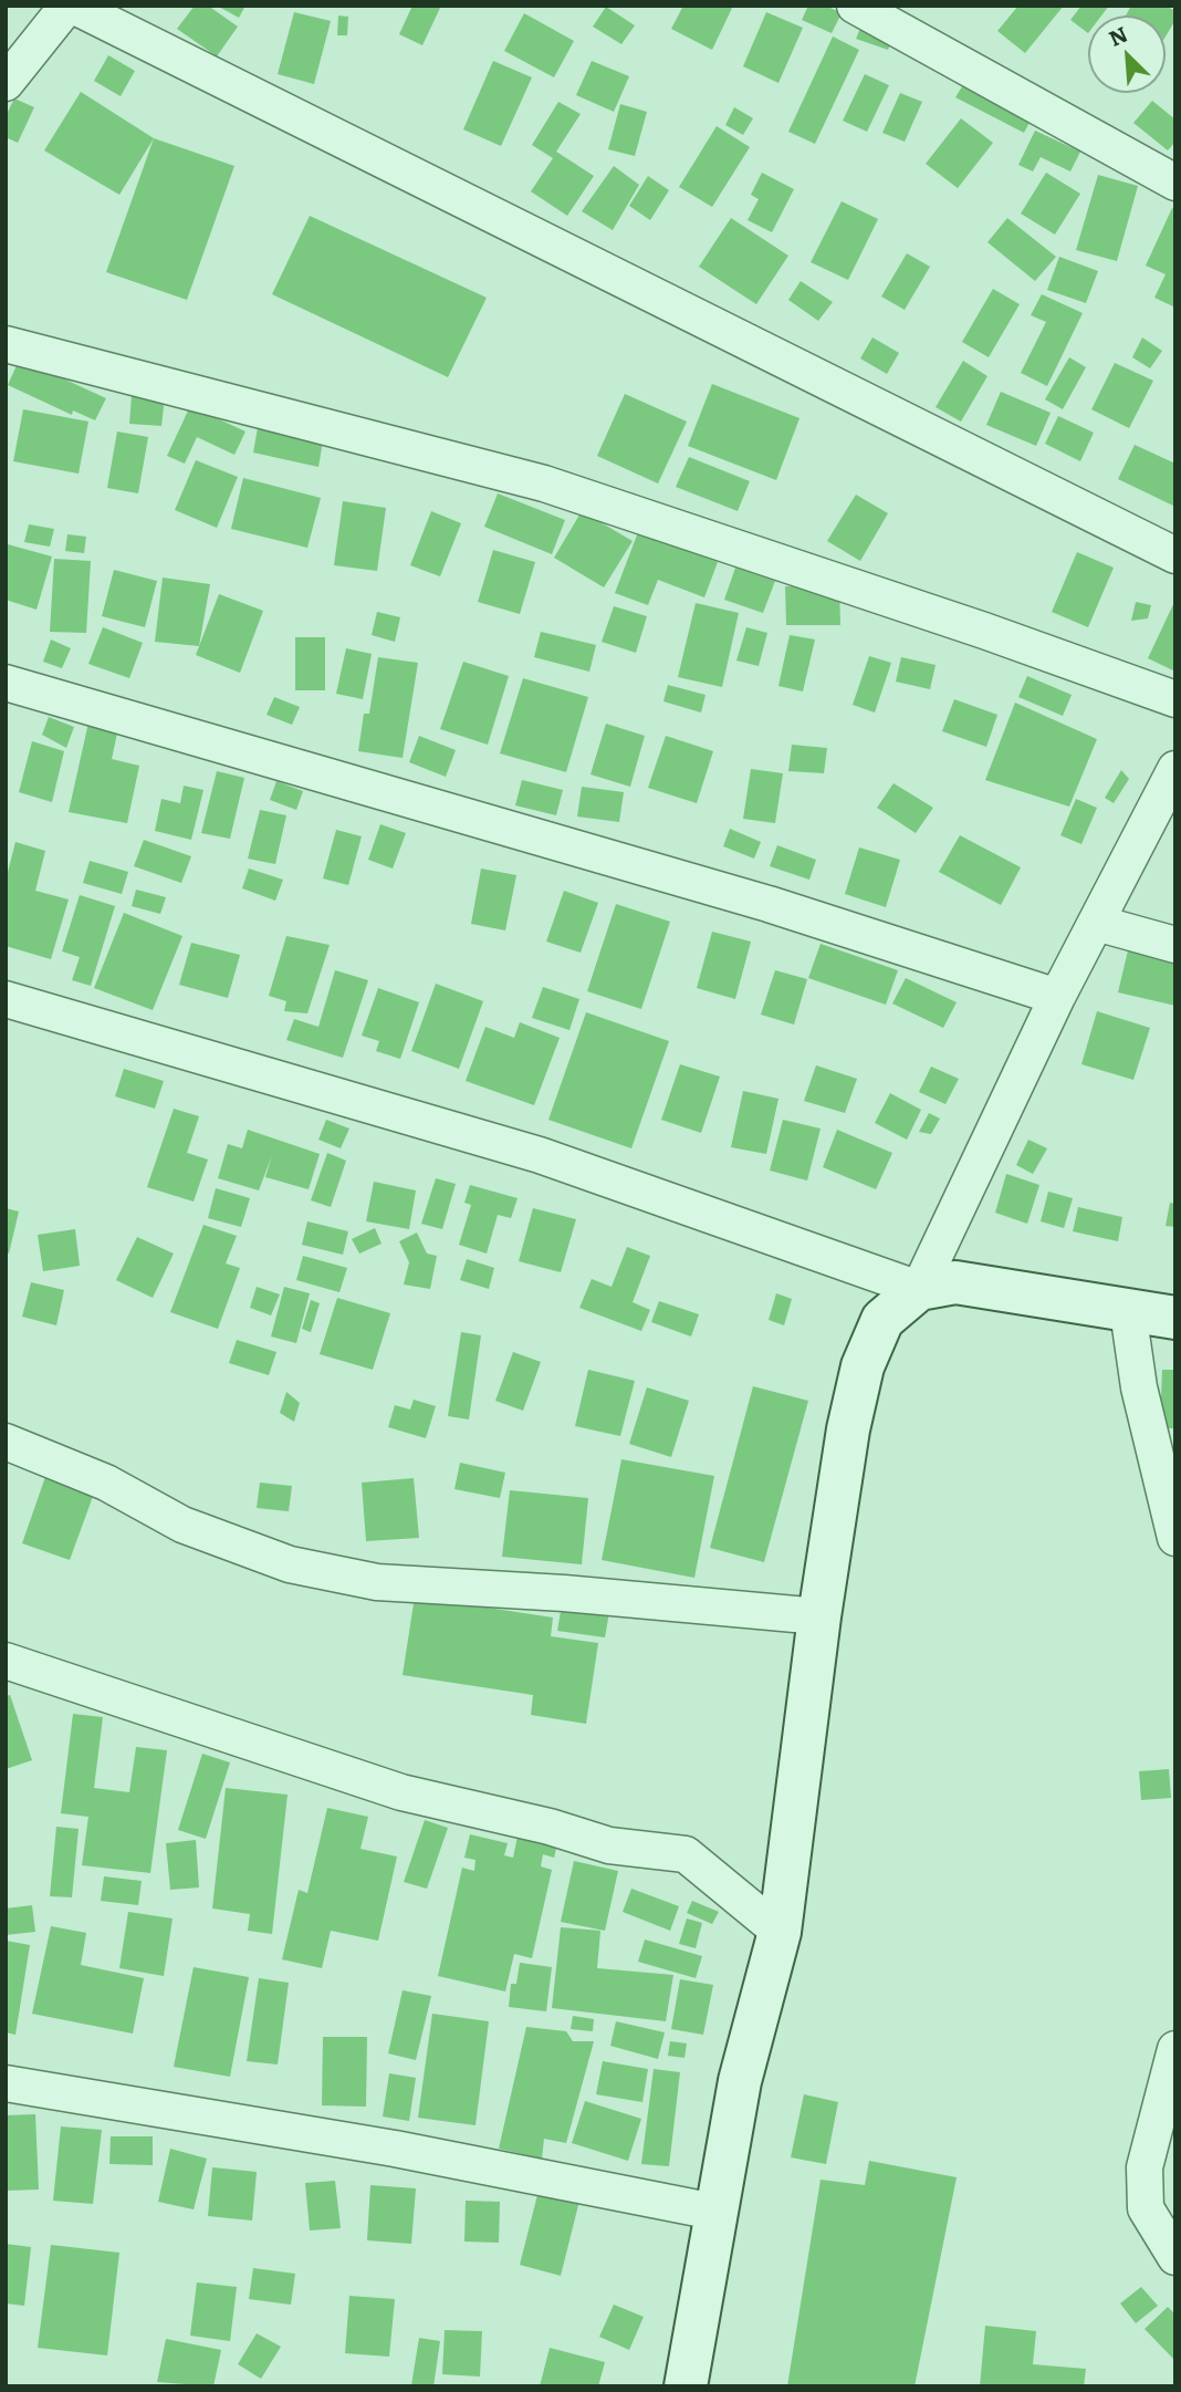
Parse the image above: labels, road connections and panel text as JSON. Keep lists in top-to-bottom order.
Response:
{
  "north": "top left"
}
